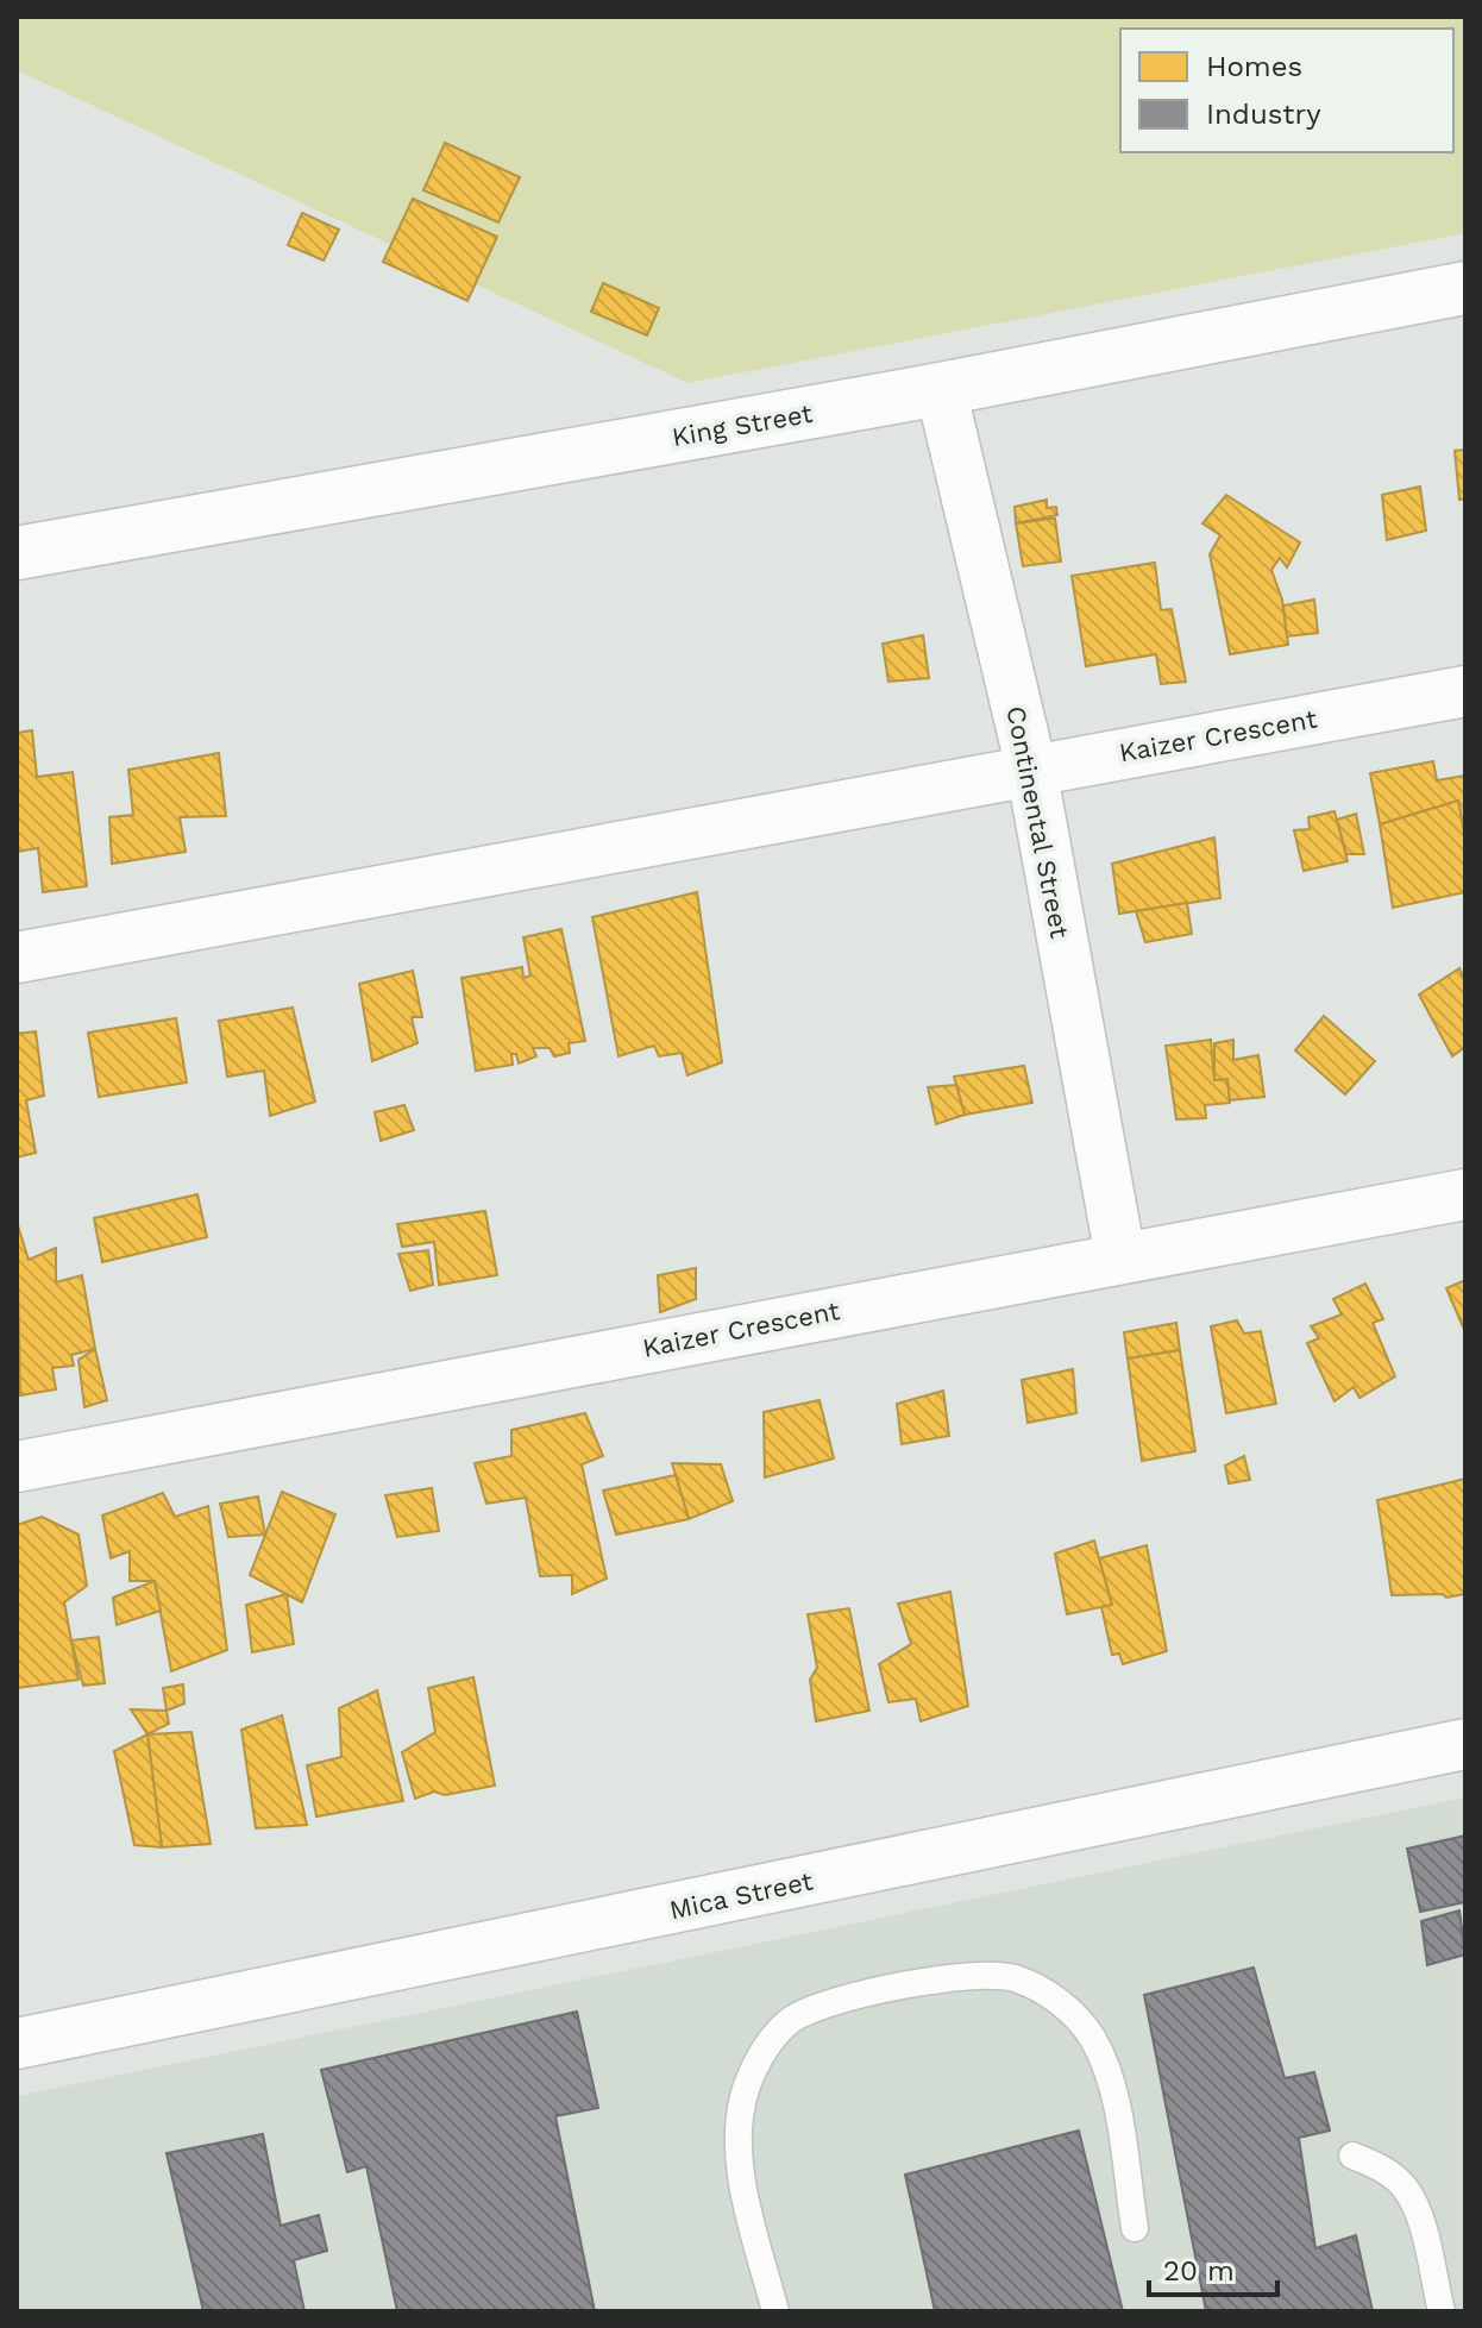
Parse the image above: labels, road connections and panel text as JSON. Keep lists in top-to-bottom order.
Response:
{
  "streets": {
    "street": [
      "King Street",
      "Kaizer Crescent",
      "Continental Street",
      "Mica Street"
    ]
  },
  "crossings": [
    ["King Street", "Continental Street"],
    ["Kaizer Crescent", "Continental Street"]
  ],
  "legend": ["Homes", "Industry"],
  "scale_bar": "20 m"
}
